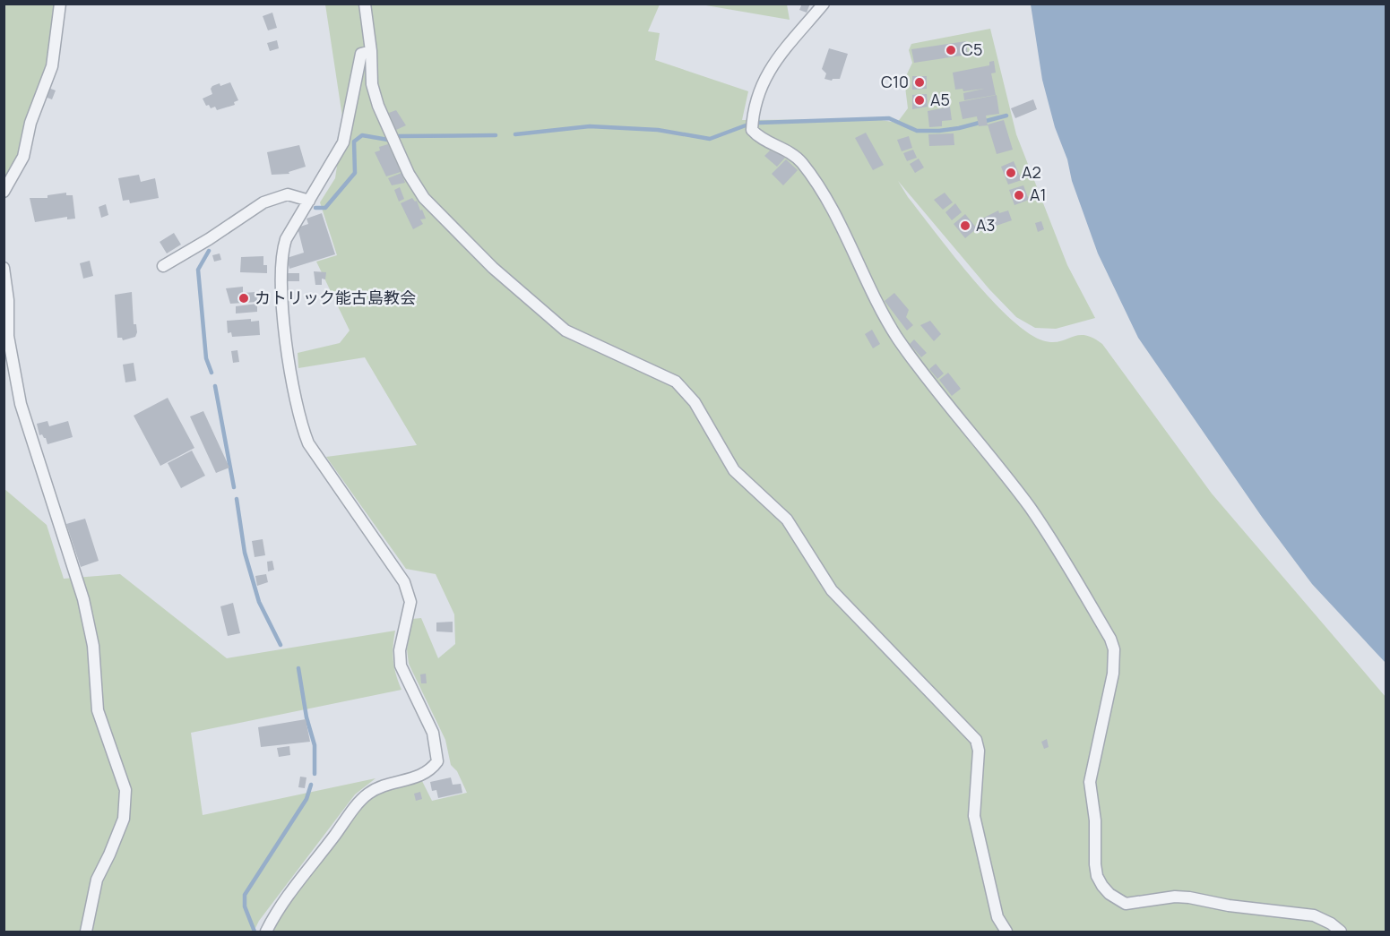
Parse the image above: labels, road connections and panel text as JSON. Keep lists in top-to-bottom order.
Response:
{
  "places": [
    "C5",
    "C10",
    "A5",
    "A2",
    "A1",
    "A3",
    "カトリック能古島教会"
  ]
}
